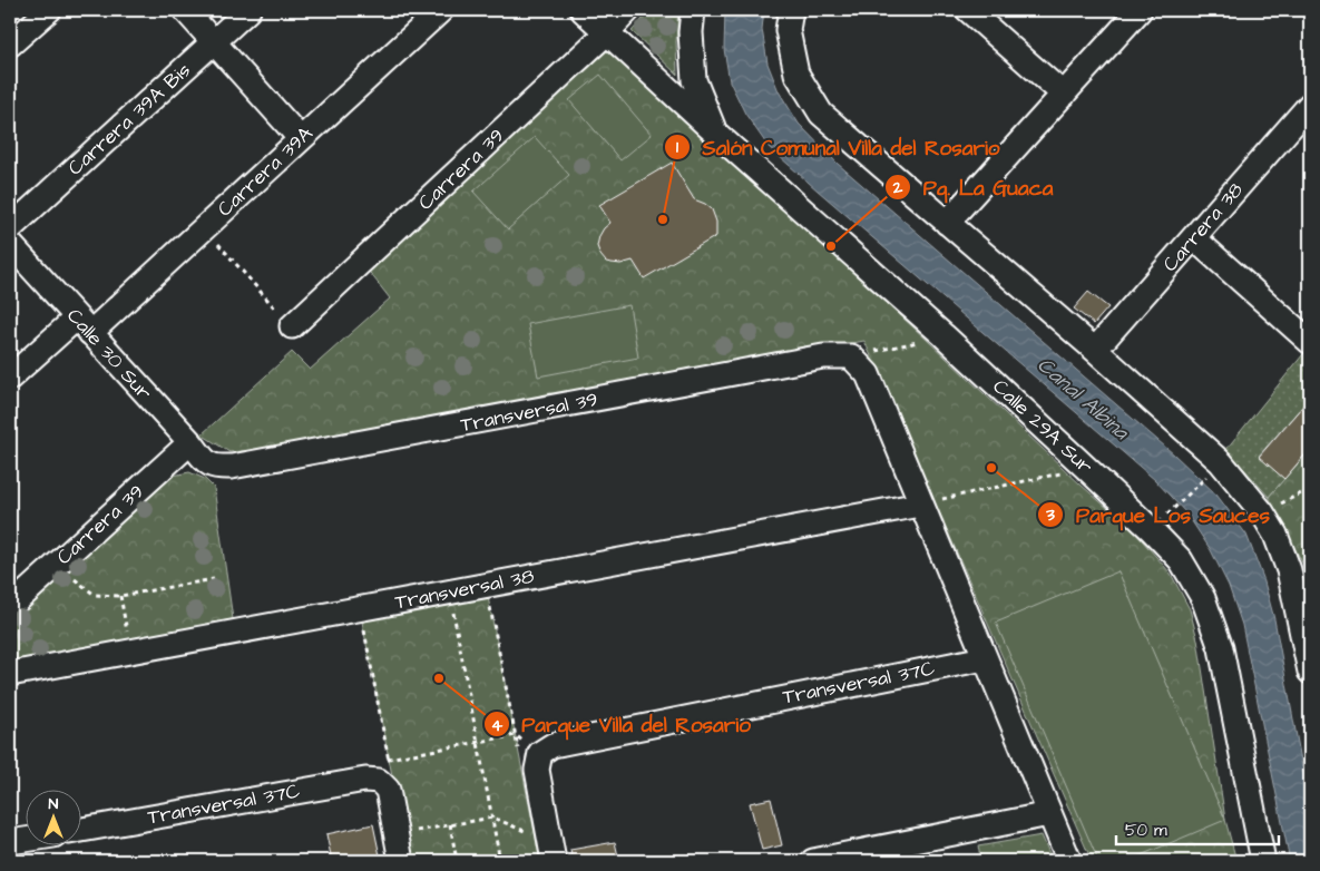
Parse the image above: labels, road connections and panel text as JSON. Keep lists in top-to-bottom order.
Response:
{
  "streets": {
    "street": [
      "Carrera 39A Bis",
      "Carrera 39",
      "Carrera 39A",
      "Carrera 38",
      "Calle 30 Sur",
      "Transversal 39",
      "Calle 29A Sur",
      "Transversal 38",
      "Transversal 37C"
    ]
  },
  "crossings": [
    ["Carrera 39", "Calle 30 Sur"],
    ["Carrera 39", "Calle 29A Sur"],
    ["Carrera 39A", "Calle 30 Sur"],
    ["Calle 30 Sur", "Transversal 39"]
  ],
  "water": ["Canal Albina"],
  "places": [
    "Salón Comunal Villa del Rosario",
    "Pq. La Guaca",
    "Parque Los Sauces",
    "Parque Villa del Rosario"
  ],
  "scale_bar": "50 m",
  "north": "top"
}
